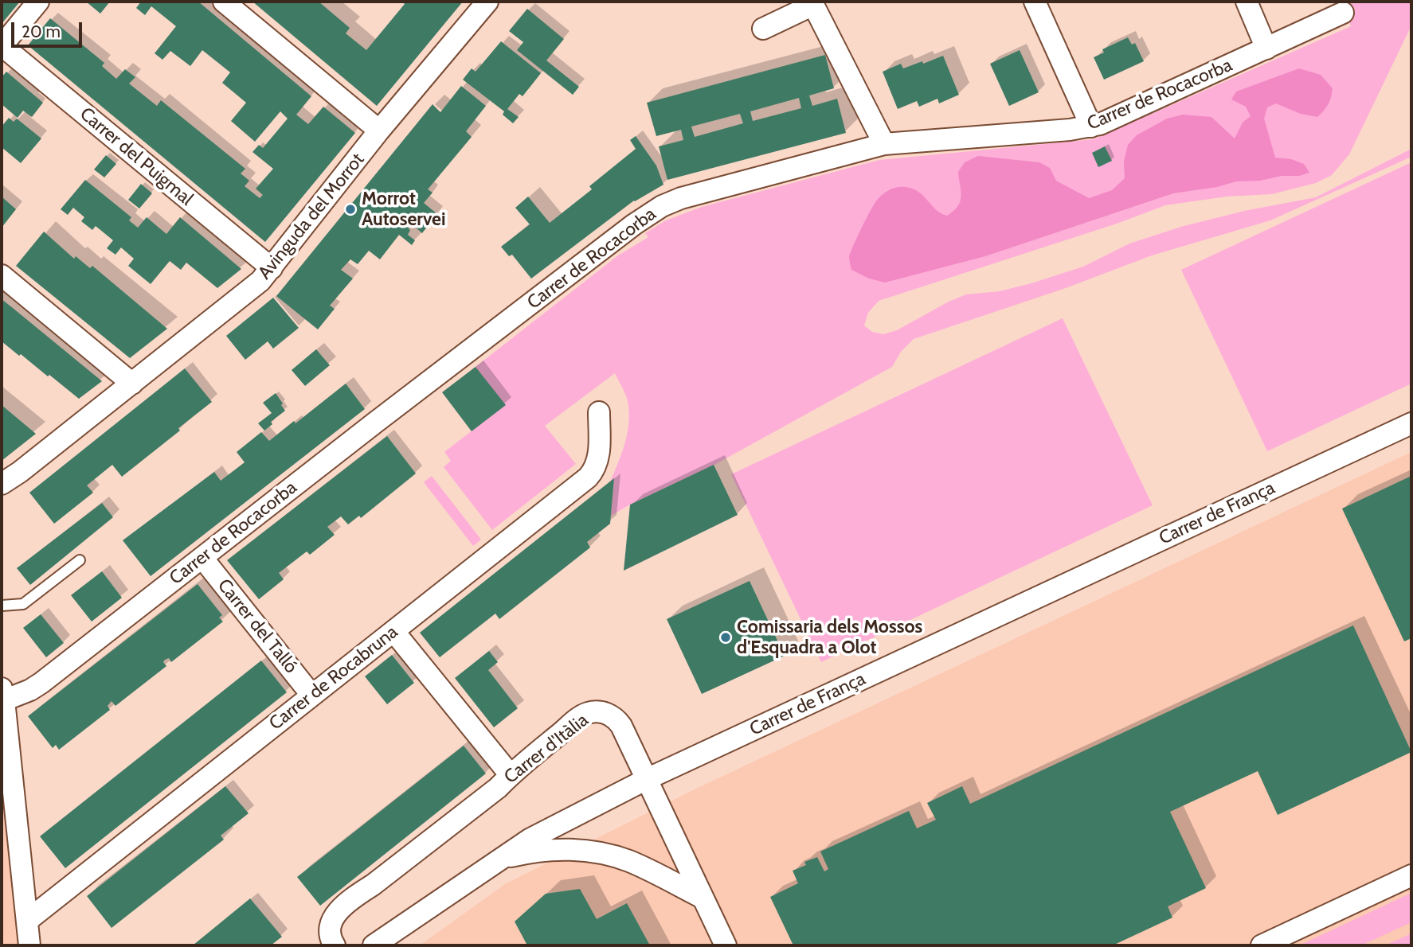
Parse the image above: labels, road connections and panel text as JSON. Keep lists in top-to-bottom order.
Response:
{
  "streets": {
    "street": [
      "Carrer de Rocacorba",
      "Carrer del Puigmal",
      "Avinguda del Morrot",
      "Carrer de França",
      "Carrer del Talló",
      "Carrer de Rocabruna",
      "Carrer d'Itàlia"
    ]
  },
  "crossings": [
    ["Carrer de Rocacorba", "Carrer del Talló"],
    ["Carrer del Puigmal", "Avinguda del Morrot"],
    ["Carrer de França", "Carrer d'Itàlia"],
    ["Carrer del Talló", "Carrer de Rocabruna"]
  ],
  "places": ["Morrot Autoservei", "Comissaria dels Mossos d'Esquadra a Olot"],
  "scale_bar": "20 m"
}
